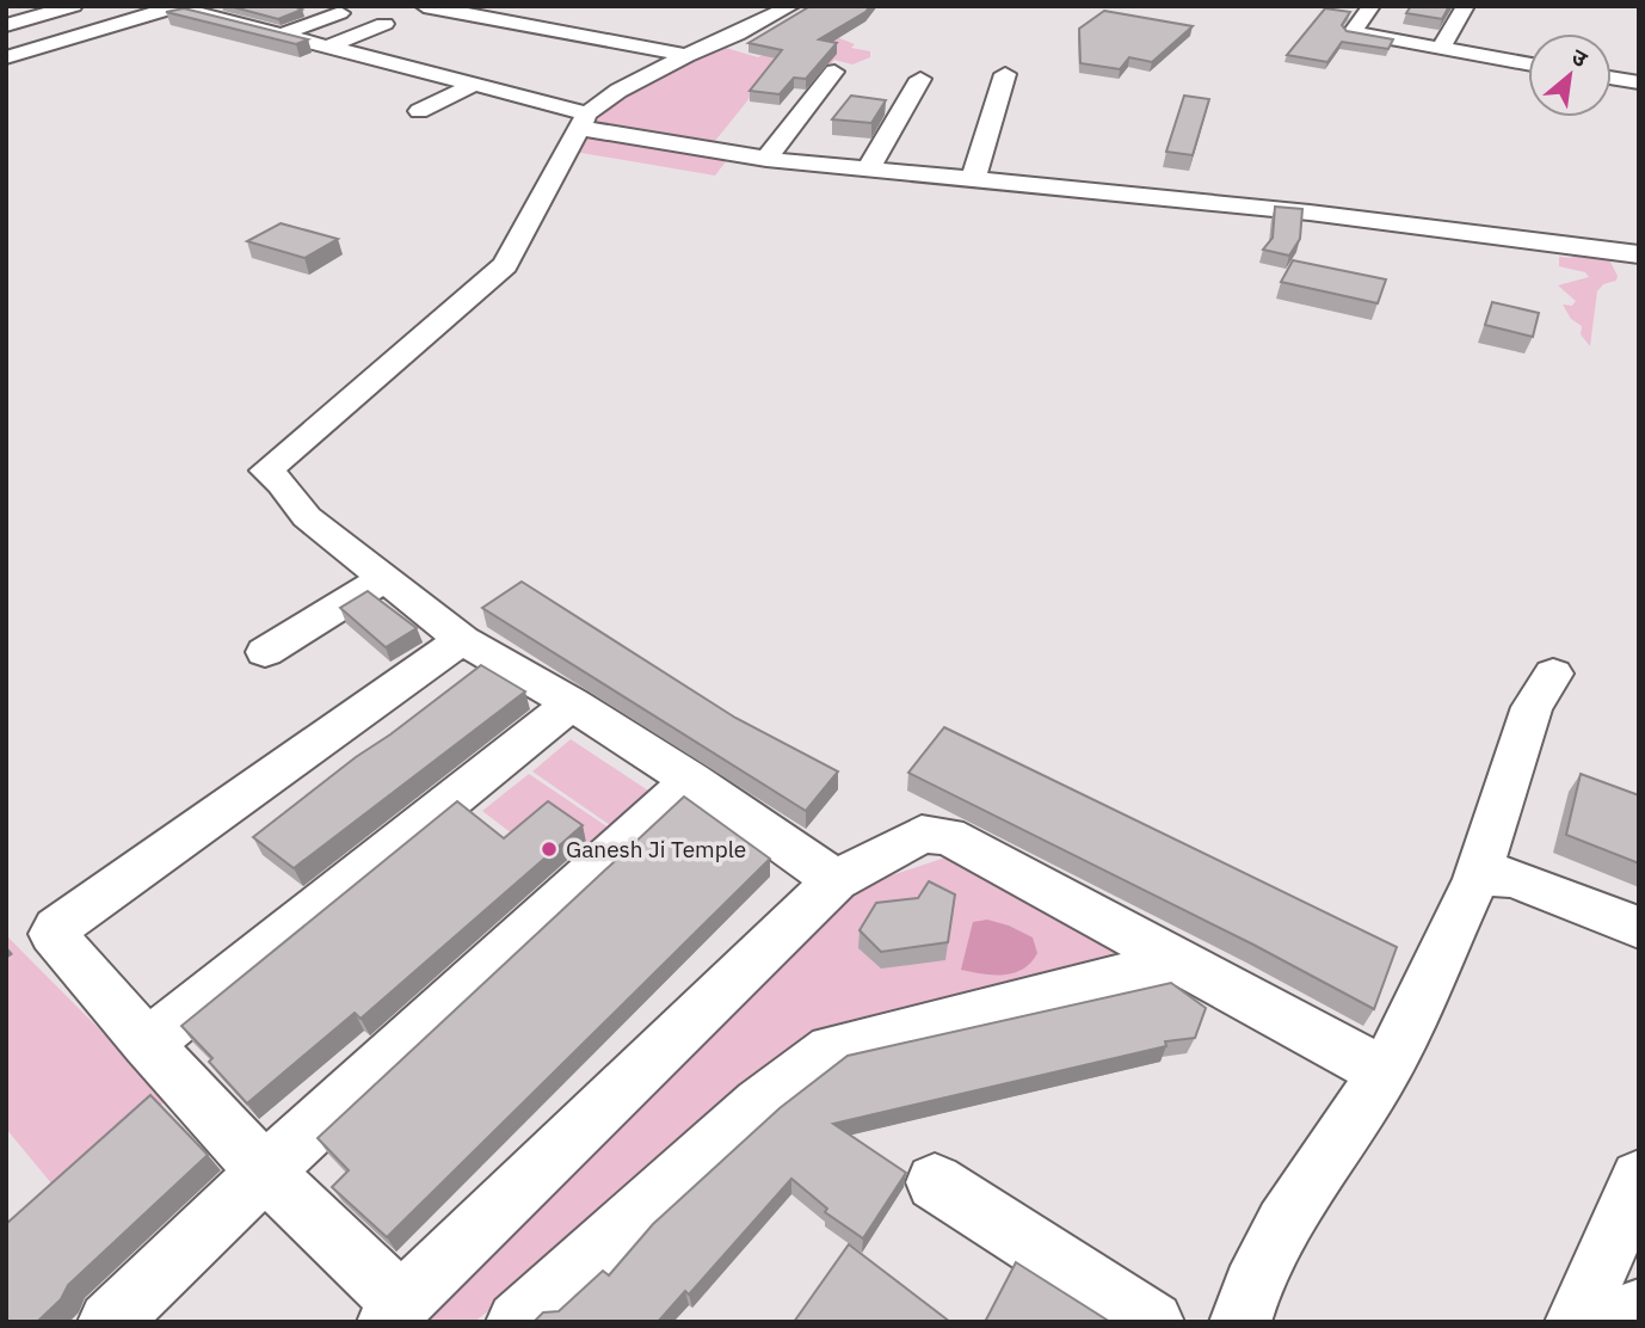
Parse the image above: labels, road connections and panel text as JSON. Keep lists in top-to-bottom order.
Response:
{
  "places": ["Ganesh Ji Temple"],
  "north": "top right"
}
